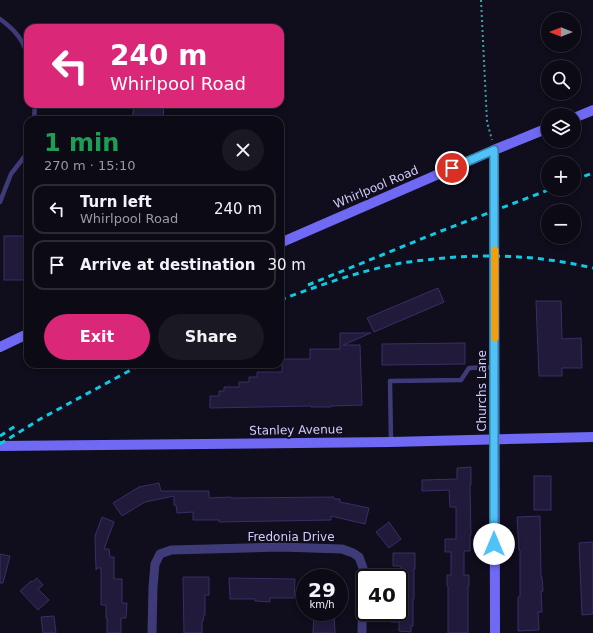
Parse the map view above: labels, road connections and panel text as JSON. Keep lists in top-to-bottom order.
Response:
{
  "streets": {
    "street": [
      "Whirlpool Road",
      "Churchs Lane",
      "Stanley Avenue",
      "Fredonia Drive"
    ]
  },
  "crossings": [
    ["Whirlpool Road", "Churchs Lane"],
    ["Churchs Lane", "Stanley Avenue"]
  ],
  "north": "left",
  "page": {
    "map_buttons": ["+", "−"],
    "turn": ["240 m", "Whirlpool Road"],
    "heading": ["1 min", "270 m · 15:10"],
    "list": [
      {
        "name": "Turn left",
        "note": "Whirlpool Road",
        "value": "240 m"
      },
      {
        "name": "Arrive at destination",
        "value": "30 m"
      }
    ],
    "buttons": ["Exit", "Share"],
    "speed": "29 km/h",
    "limit": "40"
  }
}
